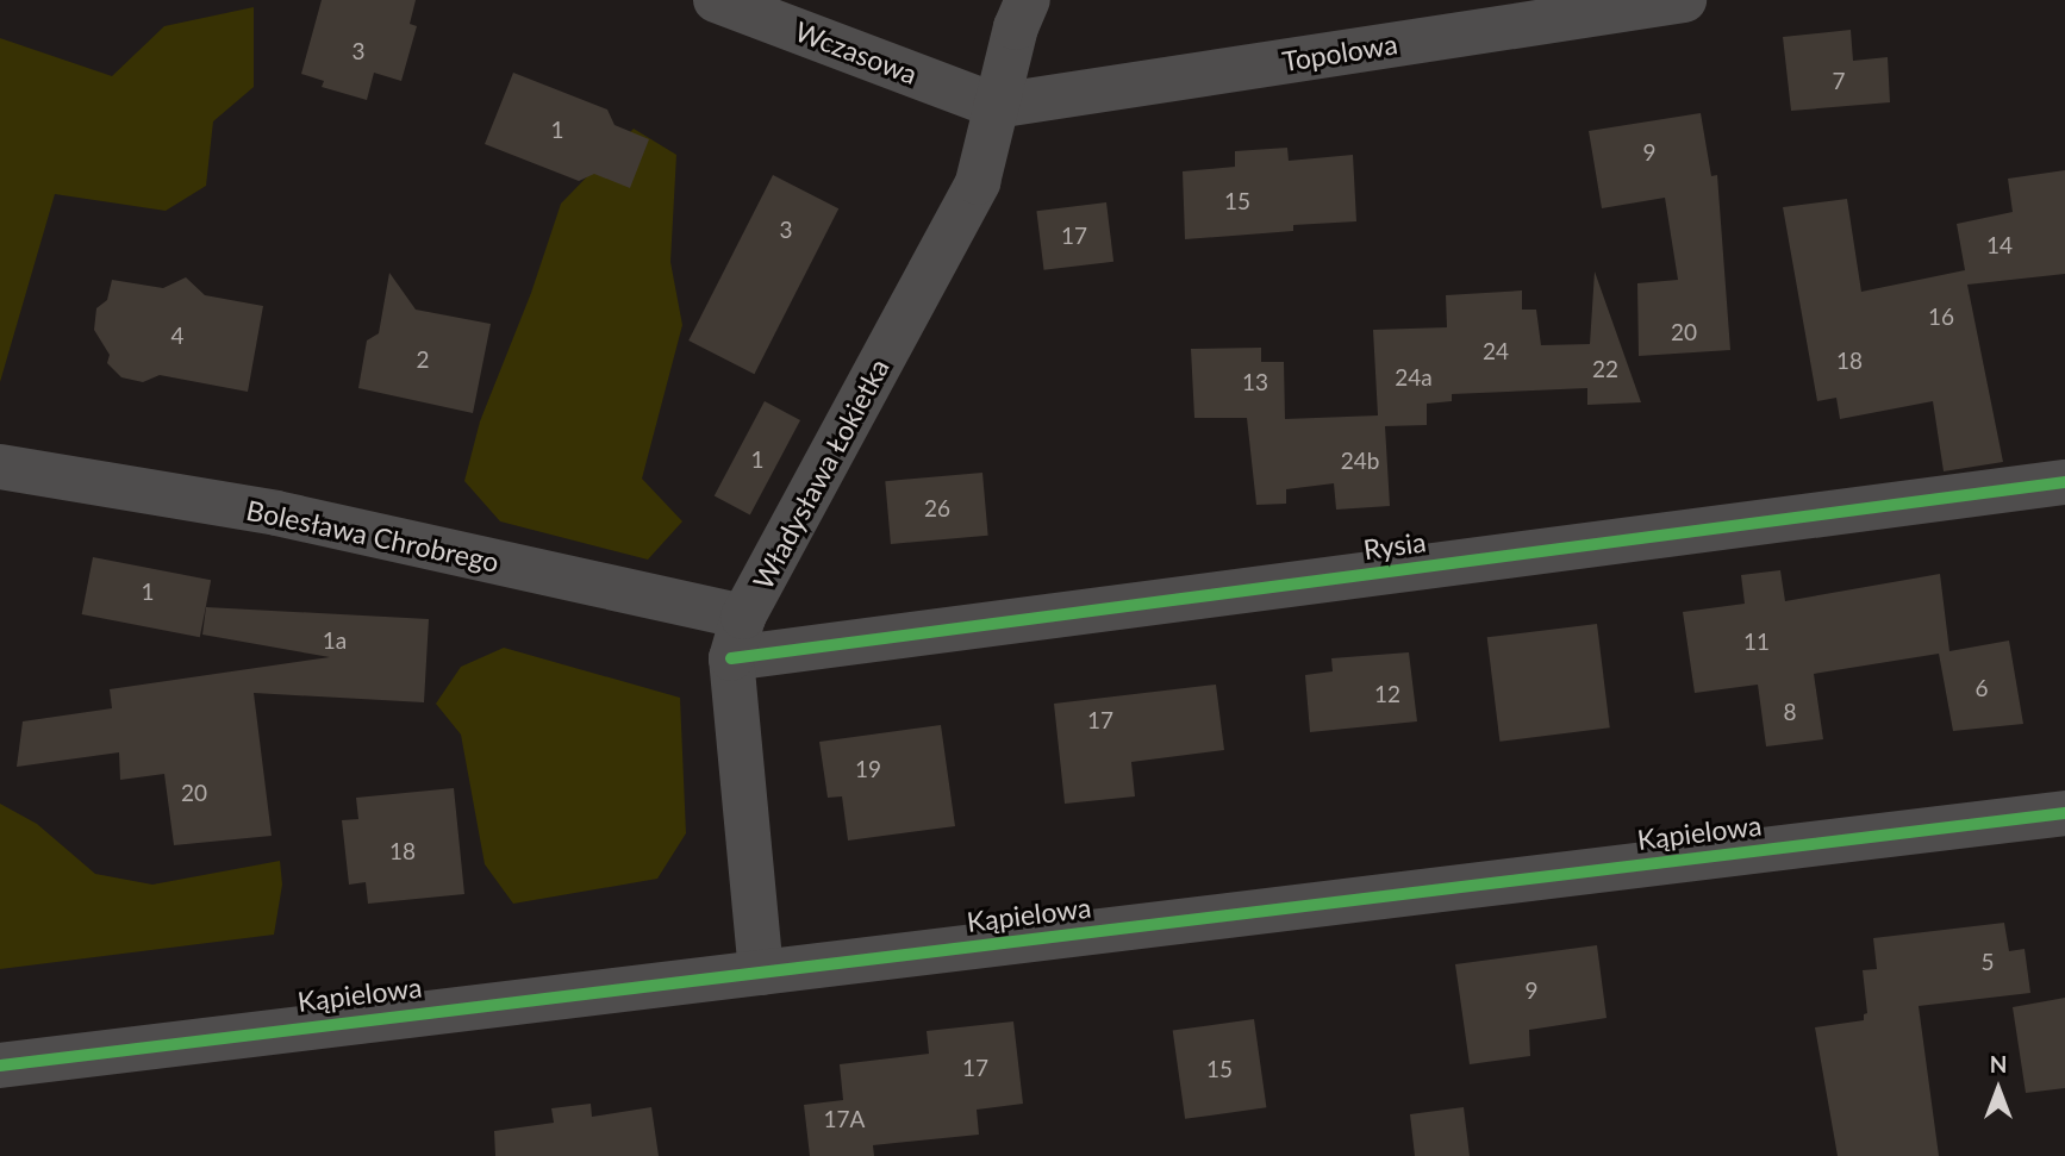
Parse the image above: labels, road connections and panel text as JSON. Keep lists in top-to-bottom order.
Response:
{
  "streets": {
    "street": [
      "Wczasowa",
      "Topolowa",
      "Władysława Łokietka",
      "Bolesława Chrobrego",
      "Rysia",
      "Kąpielowa"
    ]
  },
  "crossings": [
    ["Wczasowa", "Topolowa"],
    ["Wczasowa", "Władysława Łokietka"],
    ["Topolowa", "Władysława Łokietka"],
    ["Władysława Łokietka", "Bolesława Chrobrego"],
    ["Władysława Łokietka", "Rysia"],
    ["Bolesława Chrobrego", "Rysia"]
  ],
  "house_numbers": [
    "3",
    "7",
    "1",
    "9",
    "15",
    "3",
    "17",
    "14",
    "16",
    "20",
    "4",
    "24",
    "2",
    "18",
    "22",
    "24a",
    "13",
    "1",
    "24b",
    "26",
    "1",
    "1a",
    "11",
    "6",
    "12",
    "8",
    "17",
    "19",
    "20",
    "18",
    "5",
    "9",
    "17",
    "15",
    "17A"
  ],
  "north": "top"
}
